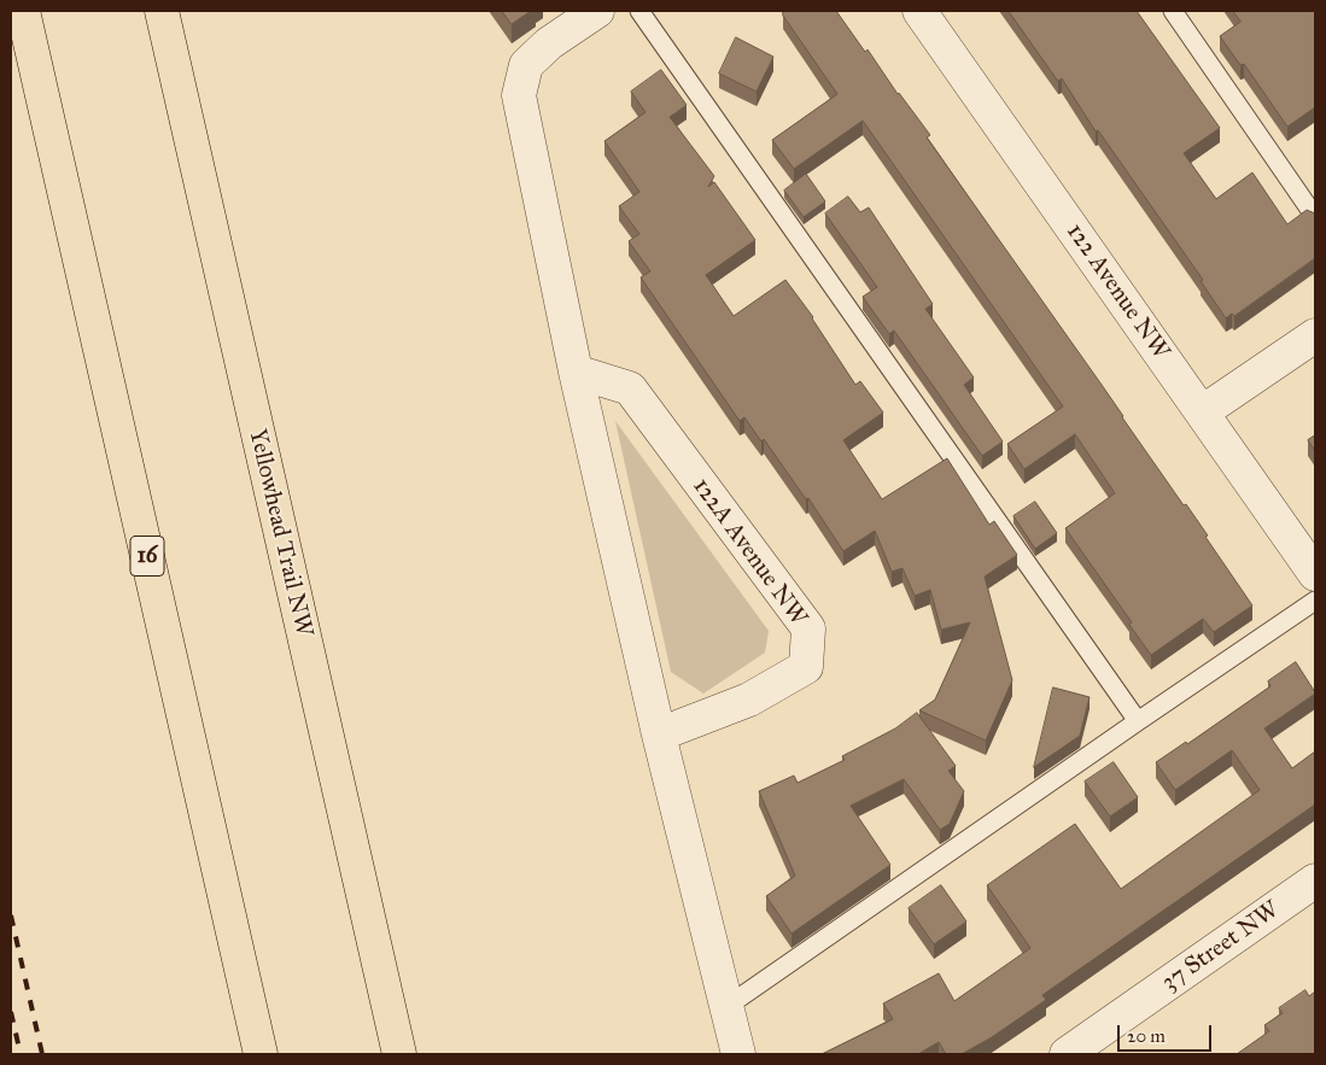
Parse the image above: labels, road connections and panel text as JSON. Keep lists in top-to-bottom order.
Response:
{
  "streets": {
    "highway": ["Yellowhead Trail NW", "16"],
    "street": ["122 Avenue NW", "122A Avenue NW", "37 Street NW"]
  },
  "scale_bar": "20 m"
}
